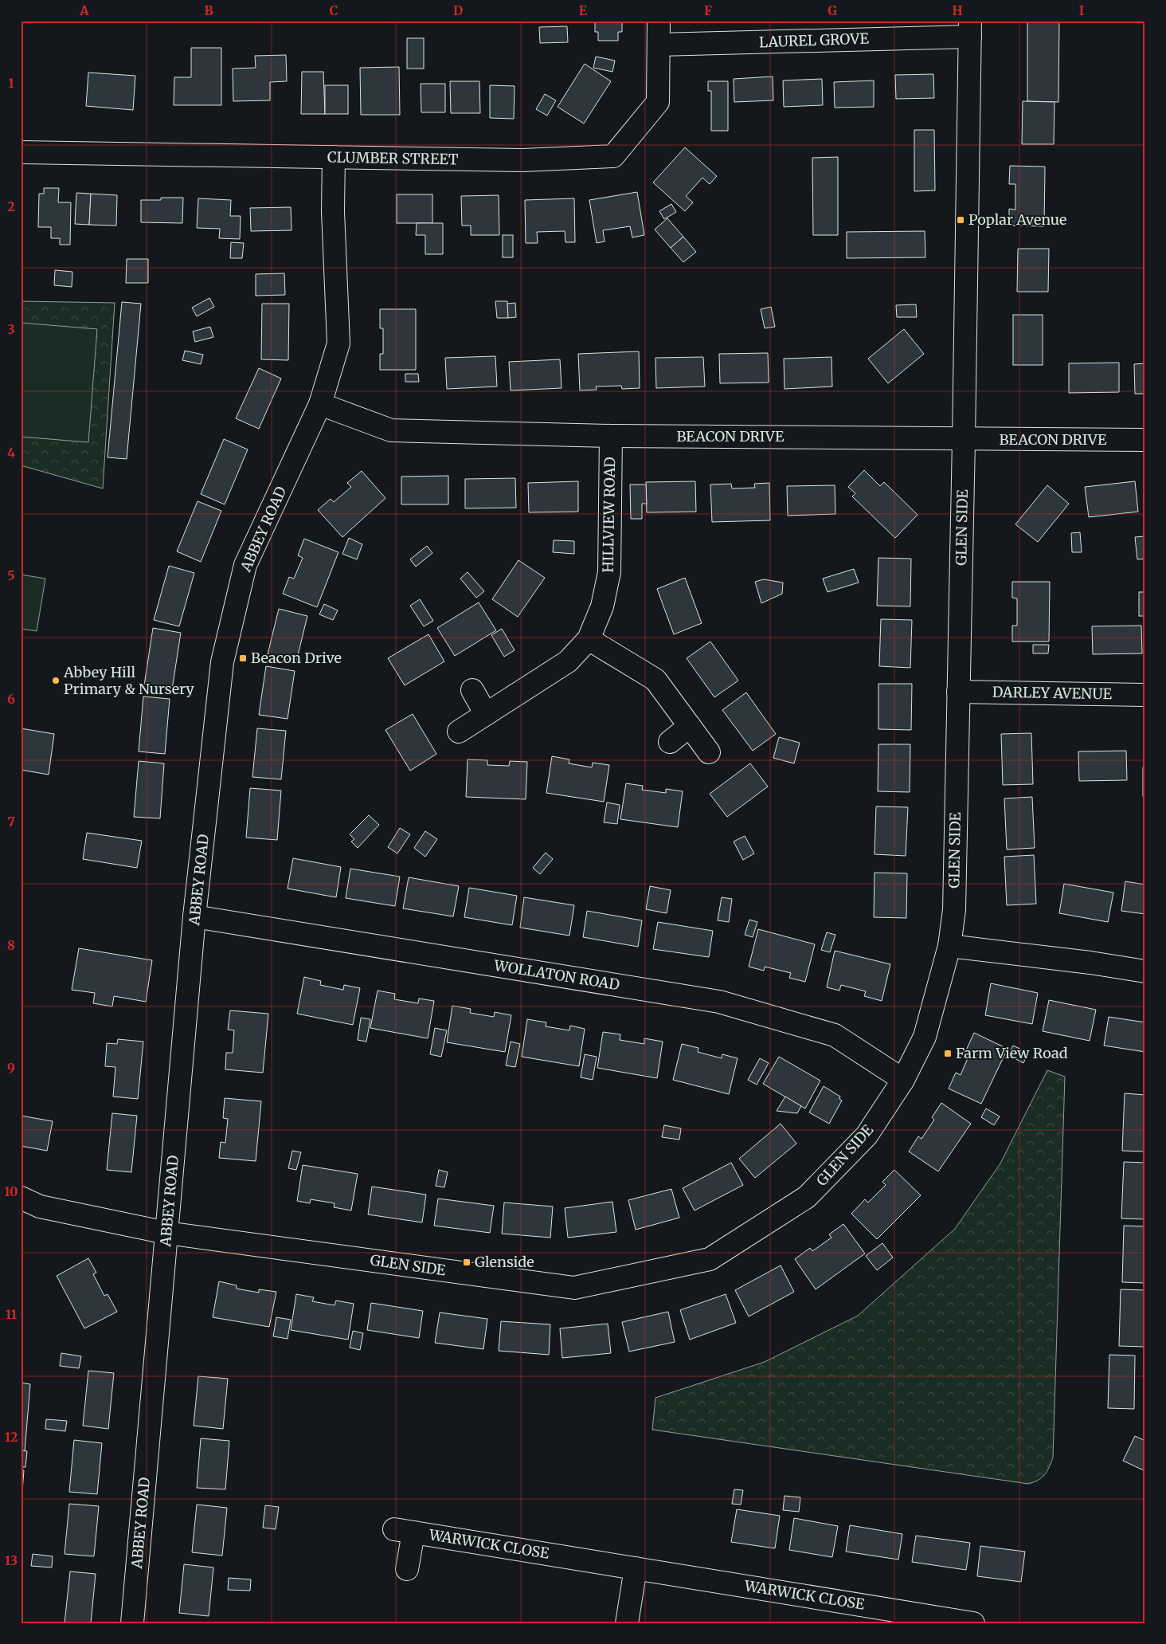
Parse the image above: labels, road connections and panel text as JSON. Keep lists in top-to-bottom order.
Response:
{
  "streets": {
    "street": [
      "LAUREL GROVE",
      "CLUMBER STREET",
      "BEACON DRIVE",
      "HILLVIEW ROAD",
      "GLEN SIDE",
      "ABBEY ROAD",
      "DARLEY AVENUE",
      "WOLLATON ROAD",
      "WARWICK CLOSE"
    ]
  },
  "crossings": [
    ["LAUREL GROVE", "CLUMBER STREET"],
    ["CLUMBER STREET", "ABBEY ROAD"],
    ["BEACON DRIVE", "HILLVIEW ROAD"],
    ["BEACON DRIVE", "GLEN SIDE"],
    ["BEACON DRIVE", "ABBEY ROAD"],
    ["GLEN SIDE", "ABBEY ROAD"],
    ["GLEN SIDE", "DARLEY AVENUE"],
    ["GLEN SIDE", "WOLLATON ROAD"],
    ["ABBEY ROAD", "WOLLATON ROAD"]
  ],
  "places": {
    "transit": [
      "Poplar Avenue",
      "Beacon Drive",
      "Farm View Road",
      "Glenside"
    ],
    "other": ["Abbey Hill Primary & Nursery"]
  },
  "grid": {
    "columns": [
      "A",
      "B",
      "C",
      "D",
      "E",
      "F",
      "G",
      "H",
      "I"
    ],
    "rows": [
      "1",
      "2",
      "3",
      "4",
      "5",
      "6",
      "7",
      "8",
      "9",
      "10",
      "11",
      "12",
      "13"
    ]
  }
}
